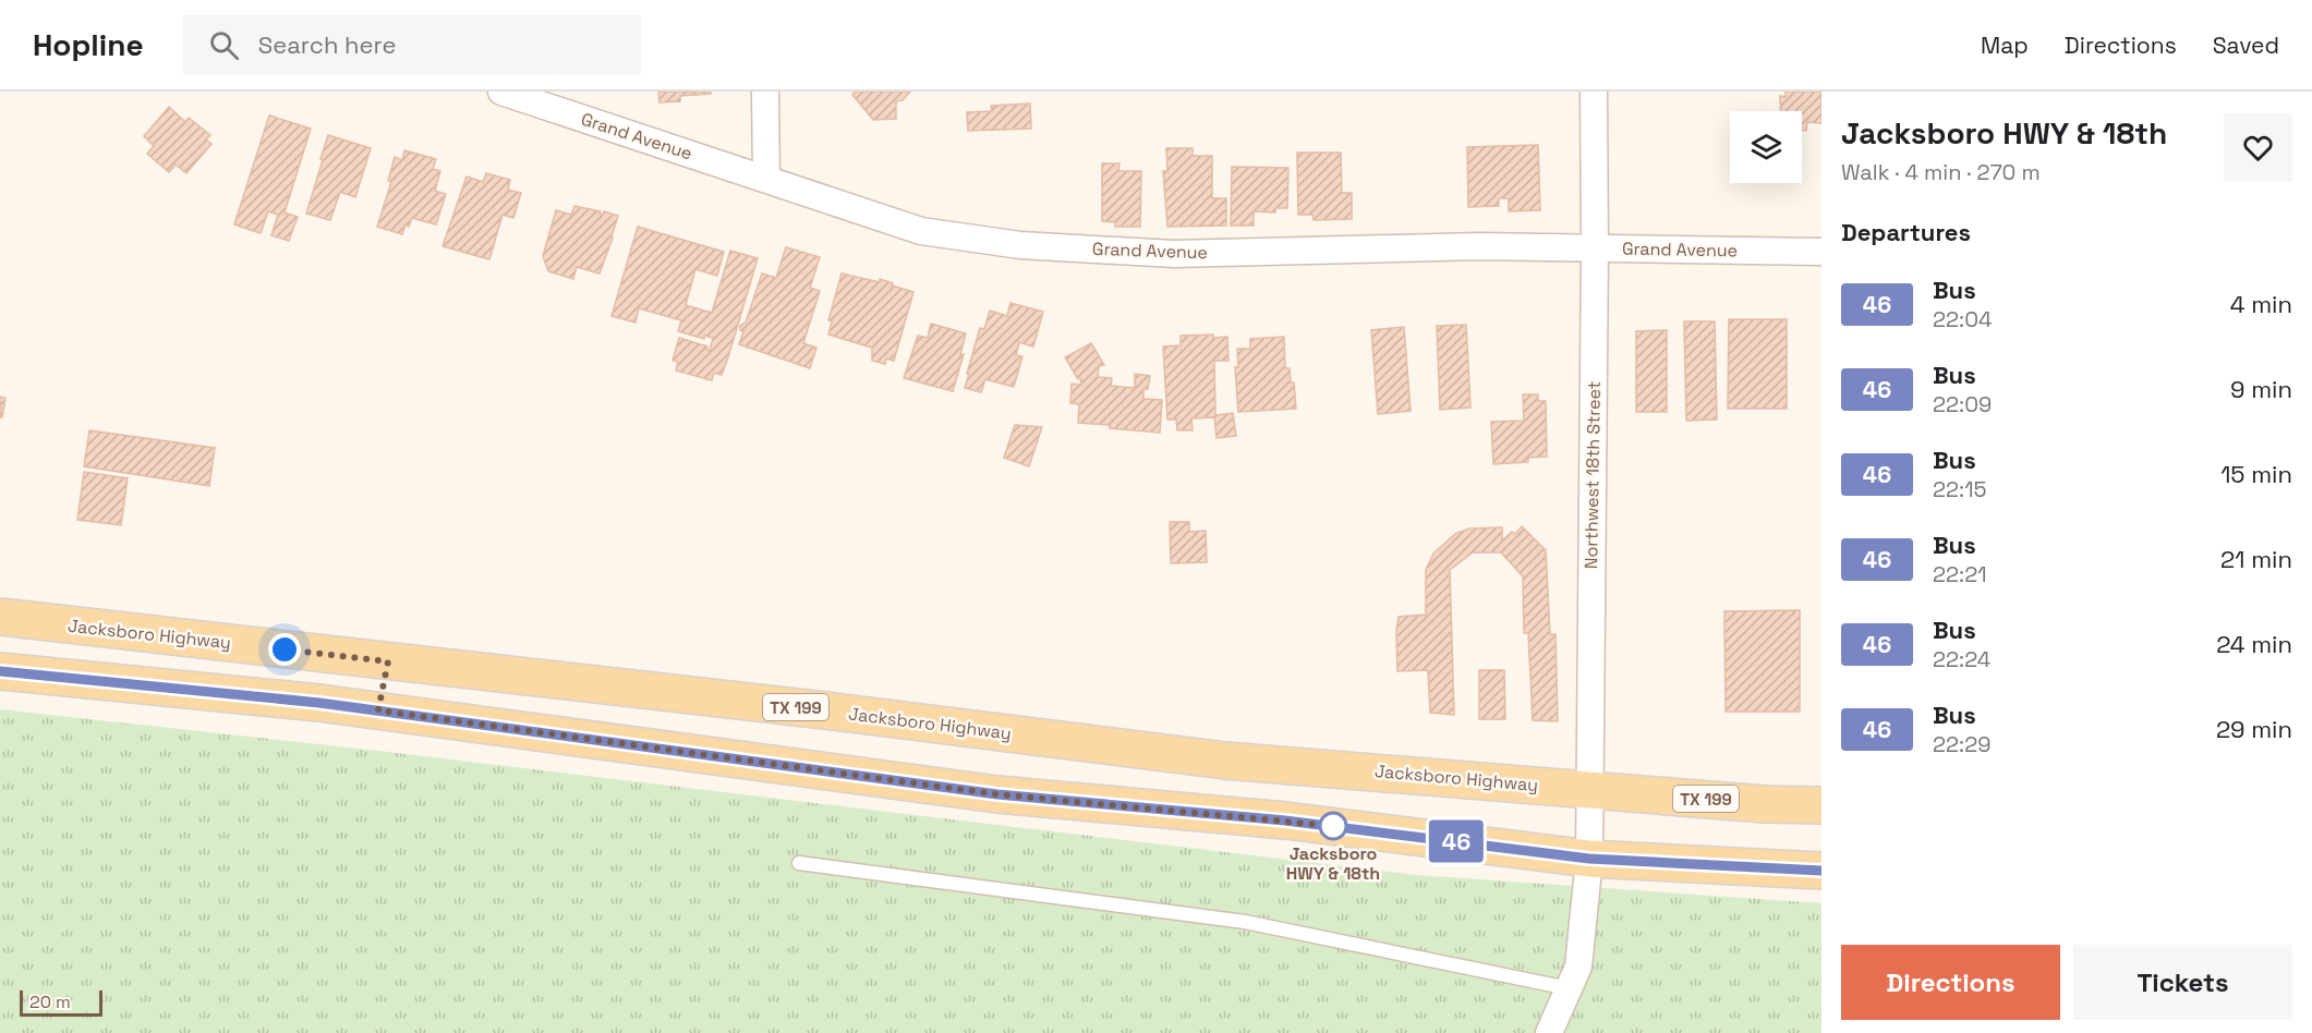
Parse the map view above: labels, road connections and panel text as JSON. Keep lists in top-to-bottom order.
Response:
{
  "streets": {
    "main road": ["Jacksboro Highway", "TX 199"],
    "street": ["Grand Avenue", "Northwest 18th Street"]
  },
  "crossings": [
    ["Grand Avenue", "Northwest 18th Street"],
    ["Northwest 18th Street", "Jacksboro Highway"]
  ],
  "places": ["Jacksboro HWY & 18th"],
  "lines": ["bus line 46"],
  "scale_bar": "20 m",
  "page": {
    "header": "Hopline",
    "search": "Search here",
    "nav": ["Map", "Directions", "Saved"],
    "on_map": "46",
    "heading": [
      ["Jacksboro HWY & 18th", "Walk · 4 min · 270 m"],
      "Departures"
    ],
    "list": [
      {
        "mark": "46",
        "name": "Bus",
        "note": "22:04",
        "value": "4 min"
      },
      {
        "mark": "46",
        "name": "Bus",
        "note": "22:09",
        "value": "9 min"
      },
      {
        "mark": "46",
        "name": "Bus",
        "note": "22:15",
        "value": "15 min"
      },
      {
        "mark": "46",
        "name": "Bus",
        "note": "22:21",
        "value": "21 min"
      },
      {
        "mark": "46",
        "name": "Bus",
        "note": "22:24",
        "value": "24 min"
      },
      {
        "mark": "46",
        "name": "Bus",
        "note": "22:29",
        "value": "29 min"
      }
    ],
    "buttons": ["Directions", "Tickets"],
    "scale": "20 m"
  }
}
